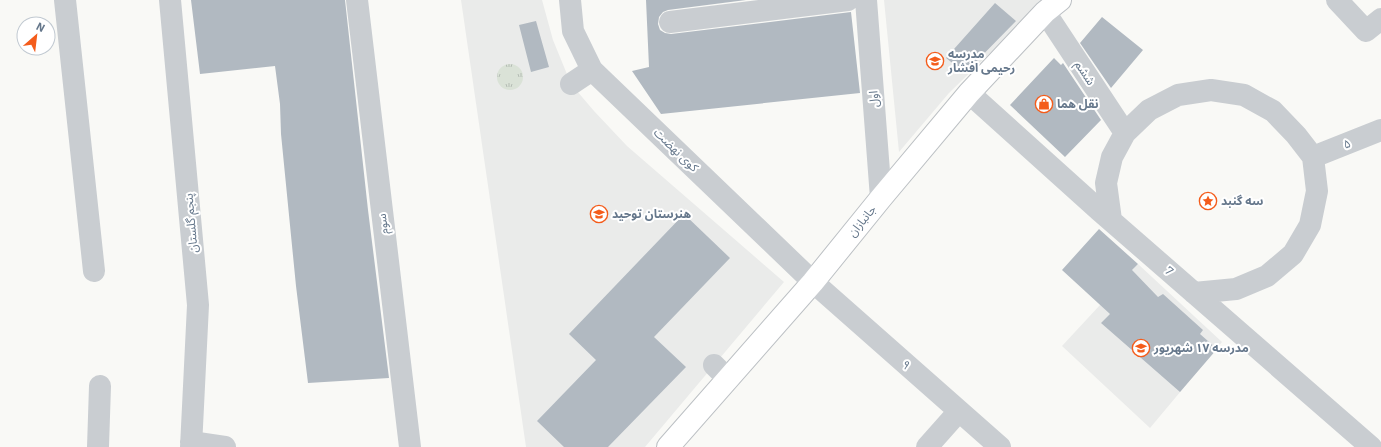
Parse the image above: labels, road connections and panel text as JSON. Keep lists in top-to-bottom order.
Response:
{
  "streets": {
    "main road": ["جانبازان"],
    "street": [
      "ششم",
      "اول",
      "۵",
      "کوی نهضت",
      "پنجم گلستان",
      "سوم",
      "7",
      "۹"
    ]
  },
  "crossings": [
    ["ششم", "جانبازان"],
    ["اول", "جانبازان"],
    ["کوی نهضت", "جانبازان"],
    ["کوی نهضت", "۹"],
    ["جانبازان", "7"],
    ["جانبازان", "۹"]
  ],
  "places": {
    "school or university": ["مدرسه رحیمی افشار", "هنرستان توحید", "مدرسه ۱۷ شهریور"],
    "shop": ["نقل هما"],
    "place": ["سه گنبد"]
  },
  "north": "top right"
}
